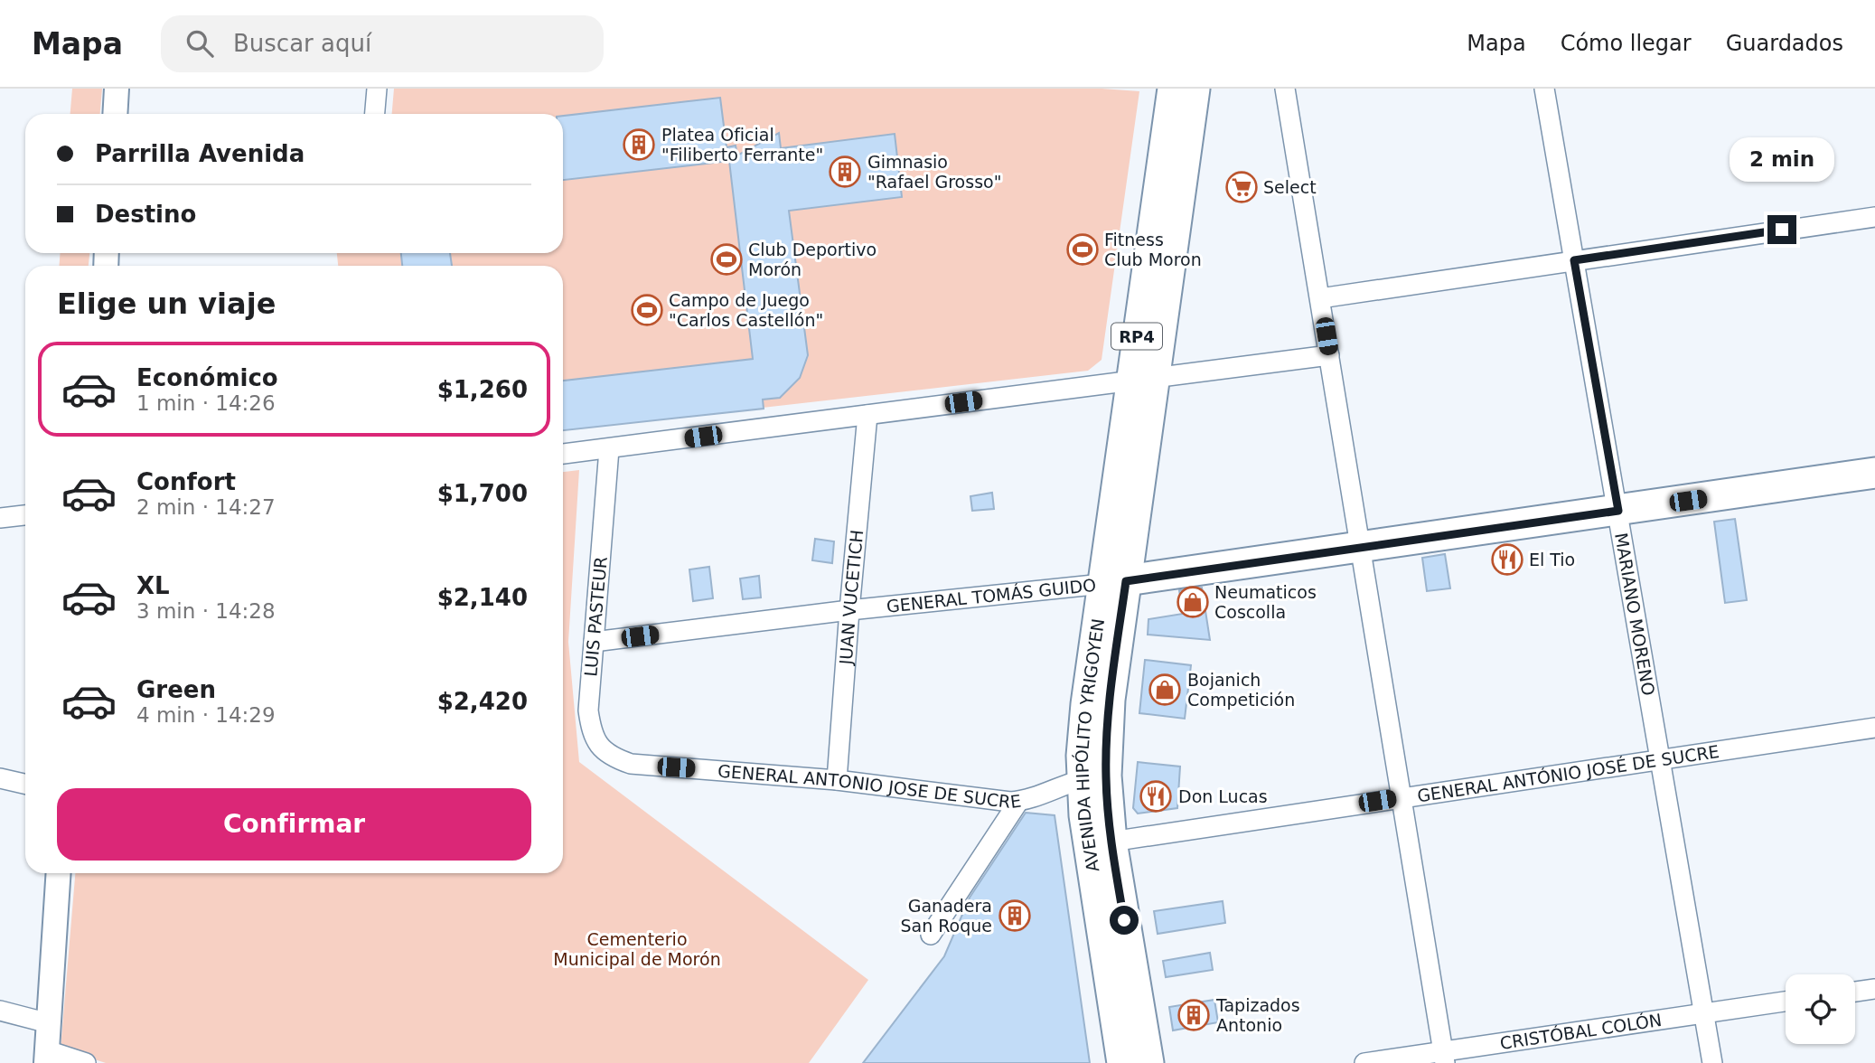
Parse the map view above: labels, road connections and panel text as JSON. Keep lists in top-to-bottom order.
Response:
{
  "streets": {
    "main road": ["RP4", "GENERAL TOMÁS GUIDO", "AVENIDA HIPÓLITO YRIGOYEN"],
    "street": [
      "JUAN VUCETICH",
      "MARIANO MORENO",
      "LUIS PASTEUR",
      "GENERAL ANTÓNIO JOSÉ DE SUCRE",
      "GENERAL ANTONIO JOSE DE SUCRE",
      "CRISTÓBAL COLÓN"
    ]
  },
  "crossings": [
    ["GENERAL TOMÁS GUIDO", "JUAN VUCETICH"],
    ["GENERAL TOMÁS GUIDO", "MARIANO MORENO"],
    ["GENERAL TOMÁS GUIDO", "LUIS PASTEUR"],
    ["GENERAL TOMÁS GUIDO", "AVENIDA HIPÓLITO YRIGOYEN"],
    ["JUAN VUCETICH", "GENERAL ANTONIO JOSE DE SUCRE"],
    ["MARIANO MORENO", "GENERAL ANTÓNIO JOSÉ DE SUCRE"],
    ["MARIANO MORENO", "CRISTÓBAL COLÓN"],
    ["LUIS PASTEUR", "GENERAL ANTONIO JOSE DE SUCRE"],
    ["AVENIDA HIPÓLITO YRIGOYEN", "GENERAL ANTÓNIO JOSÉ DE SUCRE"],
    ["AVENIDA HIPÓLITO YRIGOYEN", "GENERAL ANTONIO JOSE DE SUCRE"]
  ],
  "parks": ["Cementerio Municipal de Morón"],
  "places": {
    "building": [
      "Platea Oficial \"Filiberto Ferrante\"",
      "Gimnasio \"Rafael Grosso\"",
      "Ganadera San Roque",
      "Tapizados Antonio"
    ],
    "supermarket": ["Select"],
    "sports": ["Fitness Club Moron", "Club Deportivo Morón", "Campo de Juego \"Carlos Castellón\""],
    "restaurant": ["El Tio", "Don Lucas"],
    "shop": ["Neumaticos Coscolla", "Bojanich Competición"]
  },
  "page": {
    "header": "Mapa",
    "search": "Buscar aquí",
    "nav": ["Mapa", "Cómo llegar", "Guardados"],
    "banner": ["Parrilla Avenida", "Destino"],
    "bubble": "2 min",
    "heading": "Elige un viaje",
    "list": [
      {
        "name": "Económico",
        "note": "1 min · 14:26",
        "value": "$1,260"
      },
      {
        "name": "Confort",
        "note": "2 min · 14:27",
        "value": "$1,700"
      },
      {
        "name": "XL",
        "note": "3 min · 14:28",
        "value": "$2,140"
      },
      {
        "name": "Green",
        "note": "4 min · 14:29",
        "value": "$2,420"
      }
    ],
    "buttons": "Confirmar"
  }
}
